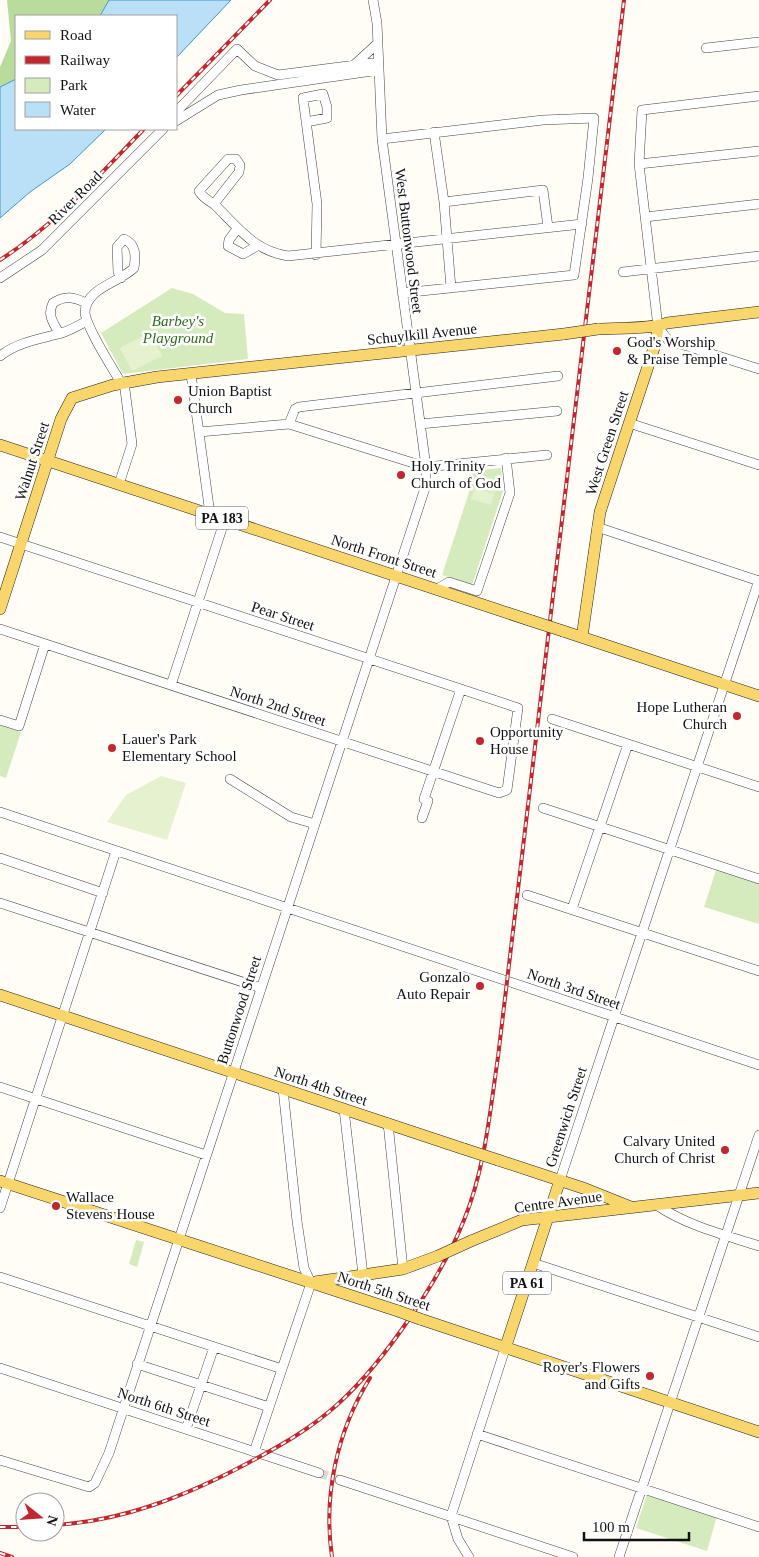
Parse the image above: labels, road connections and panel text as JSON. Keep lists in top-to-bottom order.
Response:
{
  "streets": {
    "main road": [
      "Schuylkill Avenue",
      "West Green Street",
      "Walnut Street",
      "PA 183",
      "North Front Street",
      "North 4th Street",
      "Greenwich Street",
      "Centre Avenue",
      "PA 61",
      "North 5th Street"
    ],
    "street": [
      "River Road",
      "West Buttonwood Street",
      "Pear Street",
      "North 2nd Street",
      "North 3rd Street",
      "Buttonwood Street",
      "North 6th Street"
    ]
  },
  "crossings": [
    ["West Buttonwood Street", "Schuylkill Avenue"],
    ["West Buttonwood Street", "North Front Street"],
    ["West Buttonwood Street", "Buttonwood Street"],
    ["Schuylkill Avenue", "West Green Street"],
    ["Schuylkill Avenue", "Walnut Street"],
    ["West Green Street", "North Front Street"],
    ["Walnut Street", "North Front Street"],
    ["Walnut Street", "Pear Street"],
    ["North Front Street", "Buttonwood Street"],
    ["North Front Street", "Greenwich Street"],
    ["Pear Street", "North 2nd Street"],
    ["Pear Street", "Buttonwood Street"],
    ["North 2nd Street", "Buttonwood Street"],
    ["North 3rd Street", "Buttonwood Street"],
    ["North 3rd Street", "Greenwich Street"],
    ["Buttonwood Street", "North 4th Street"],
    ["Buttonwood Street", "North 5th Street"],
    ["Buttonwood Street", "North 6th Street"],
    ["North 4th Street", "Greenwich Street"],
    ["North 4th Street", "Centre Avenue"],
    ["Greenwich Street", "Centre Avenue"],
    ["Greenwich Street", "North 5th Street"],
    ["Centre Avenue", "North 5th Street"]
  ],
  "parks": ["Barbey's Playground"],
  "places": [
    "God's Worship & Praise Temple",
    "Union Baptist Church",
    "Holy Trinity Church of God",
    "Hope Lutheran Church",
    "Opportunity House",
    "Lauer's Park Elementary School",
    "Gonzalo Auto Repair",
    "Calvary United Church of Christ",
    "Wallace Stevens House",
    "Royer's Flowers and Gifts"
  ],
  "legend": [
    "Road",
    "Railway",
    "Park",
    "Water"
  ],
  "scale_bar": "100 m",
  "north": "right"
}
